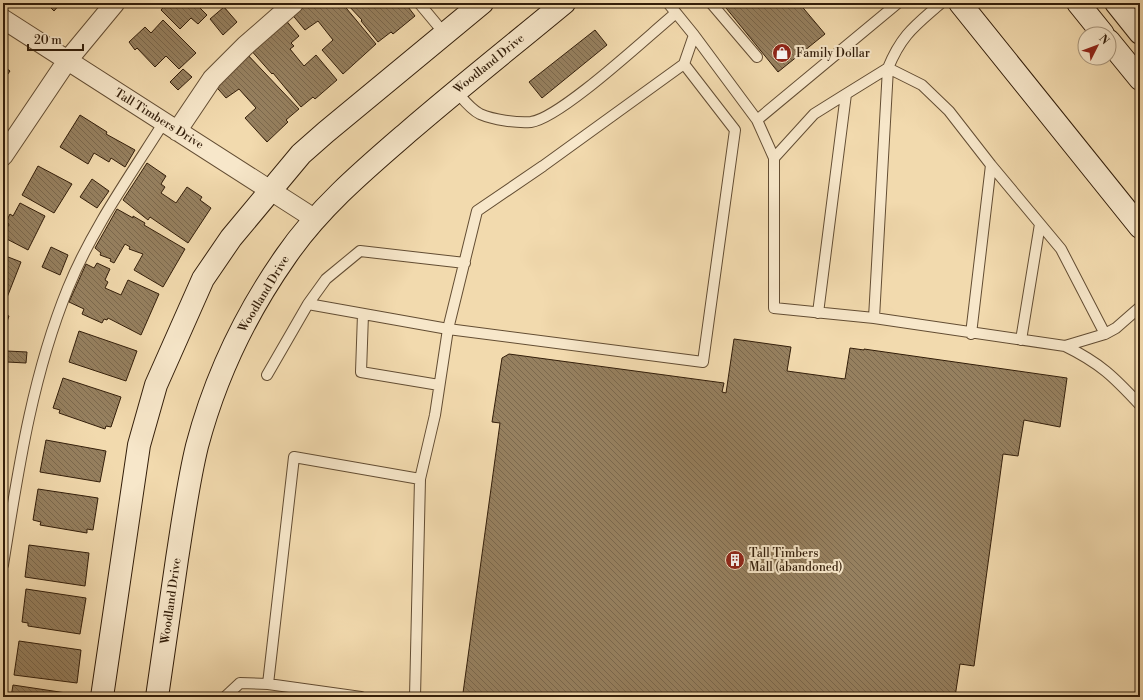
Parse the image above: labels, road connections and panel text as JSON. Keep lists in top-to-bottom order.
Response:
{
  "streets": {
    "street": ["Woodland Drive", "Tall Timbers Drive"]
  },
  "crossings": [
    ["Woodland Drive", "Tall Timbers Drive"]
  ],
  "places": {
    "shop": ["Family Dollar"],
    "building": ["Tall Timbers Mall (abandoned)"]
  },
  "scale_bar": "20 m",
  "north": "top right"
}
